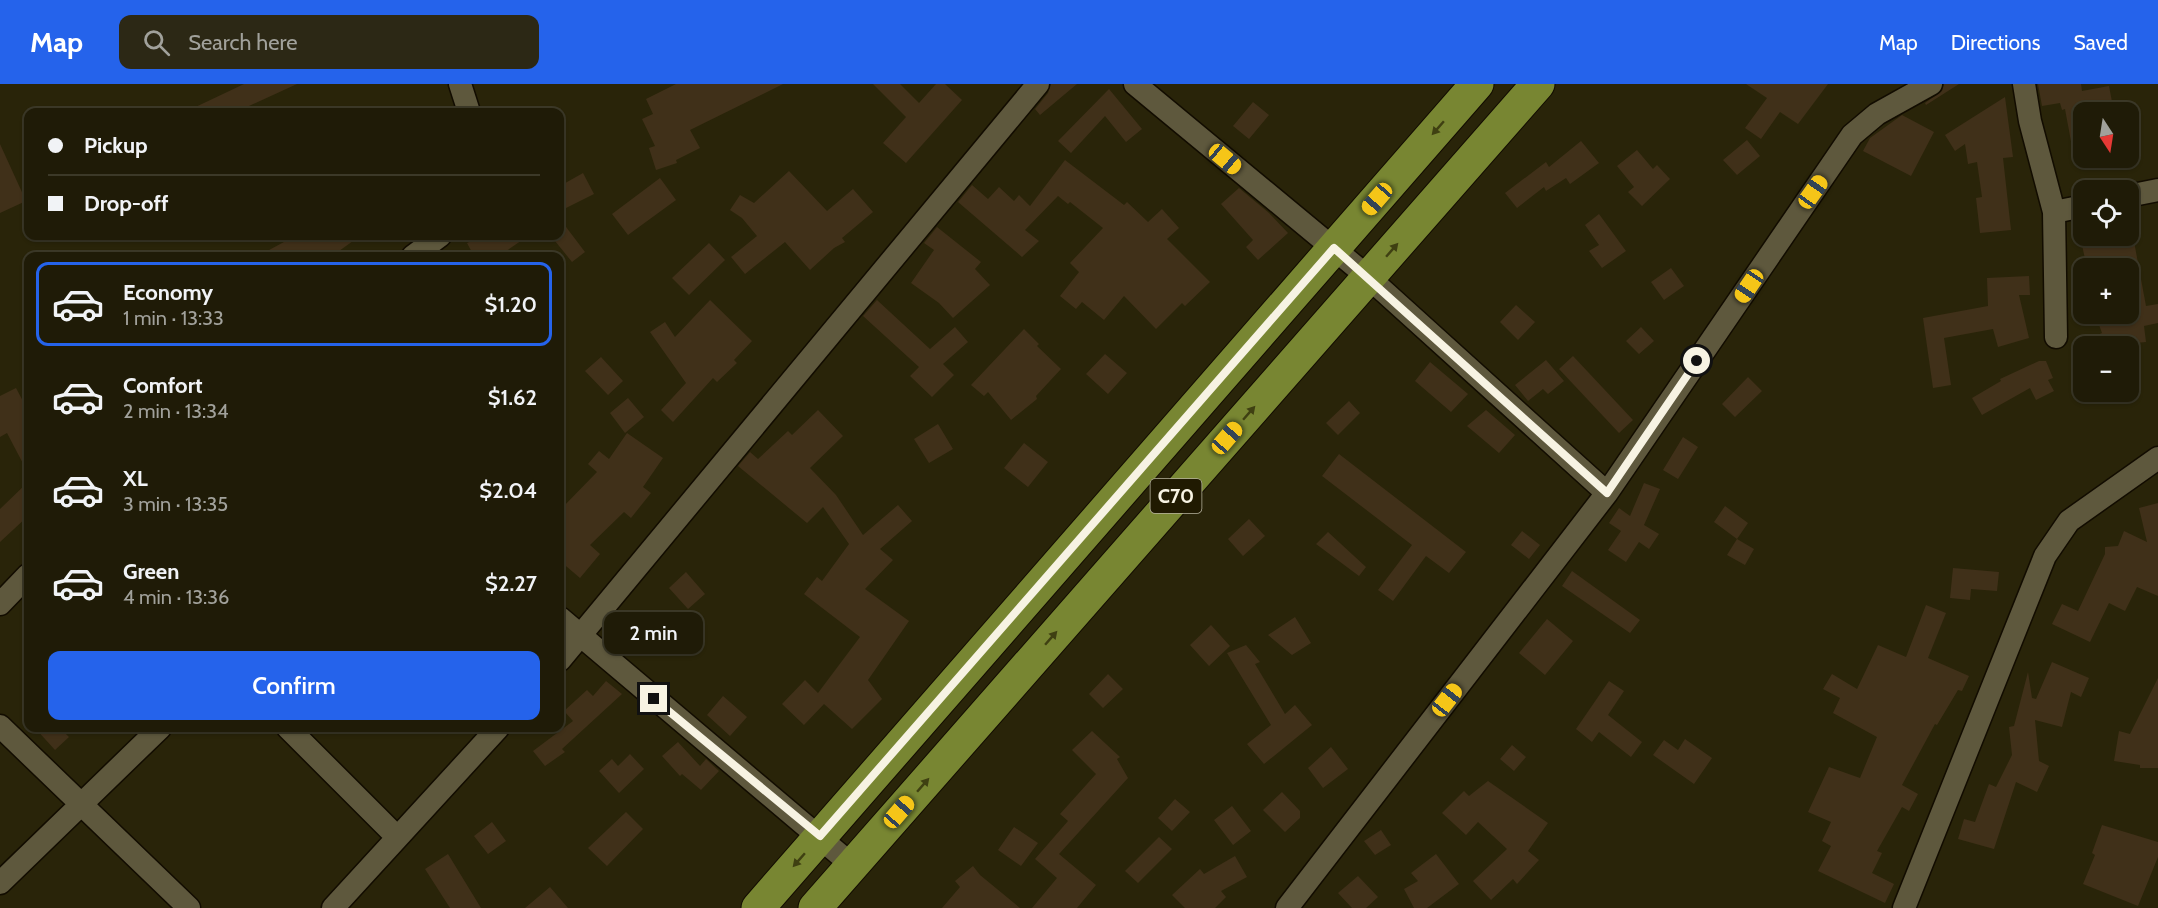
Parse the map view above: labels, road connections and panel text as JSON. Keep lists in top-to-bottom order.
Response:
{
  "streets": {
    "highway": ["C70"]
  },
  "north": "bottom",
  "page": {
    "header": "Map",
    "search": "Search here",
    "nav": ["Map", "Directions", "Saved"],
    "map_buttons": ["+", "−"],
    "banner": ["Pickup", "Drop-off"],
    "list": [
      {
        "name": "Economy",
        "note": "1 min · 13:33",
        "value": "$1.20"
      },
      {
        "name": "Comfort",
        "note": "2 min · 13:34",
        "value": "$1.62"
      },
      {
        "name": "XL",
        "note": "3 min · 13:35",
        "value": "$2.04"
      },
      {
        "name": "Green",
        "note": "4 min · 13:36",
        "value": "$2.27"
      }
    ],
    "bubble": "2 min",
    "buttons": "Confirm"
  }
}
